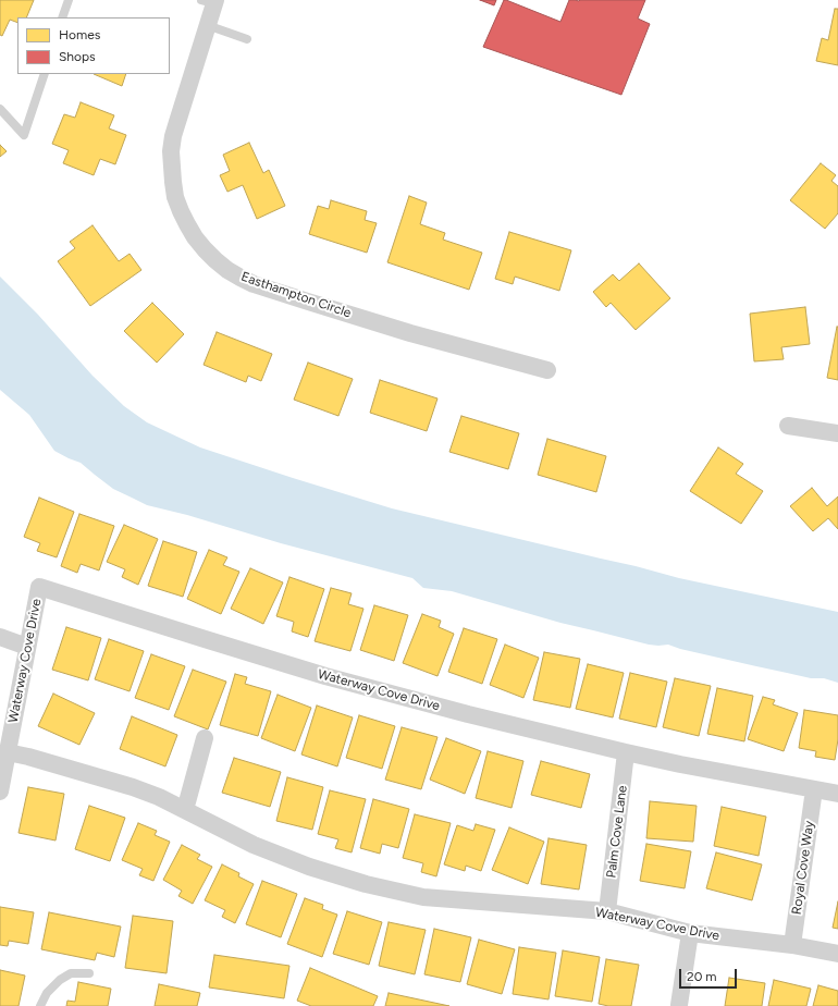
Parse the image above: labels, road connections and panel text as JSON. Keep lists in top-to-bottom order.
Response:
{
  "streets": {
    "street": [
      "Easthampton Circle",
      "Waterway Cove Drive",
      "Palm Cove Lane",
      "Royal Cove Way"
    ]
  },
  "crossings": [
    ["Waterway Cove Drive", "Palm Cove Lane"],
    ["Waterway Cove Drive", "Royal Cove Way"]
  ],
  "legend": ["Homes", "Shops"],
  "scale_bar": "20 m"
}
